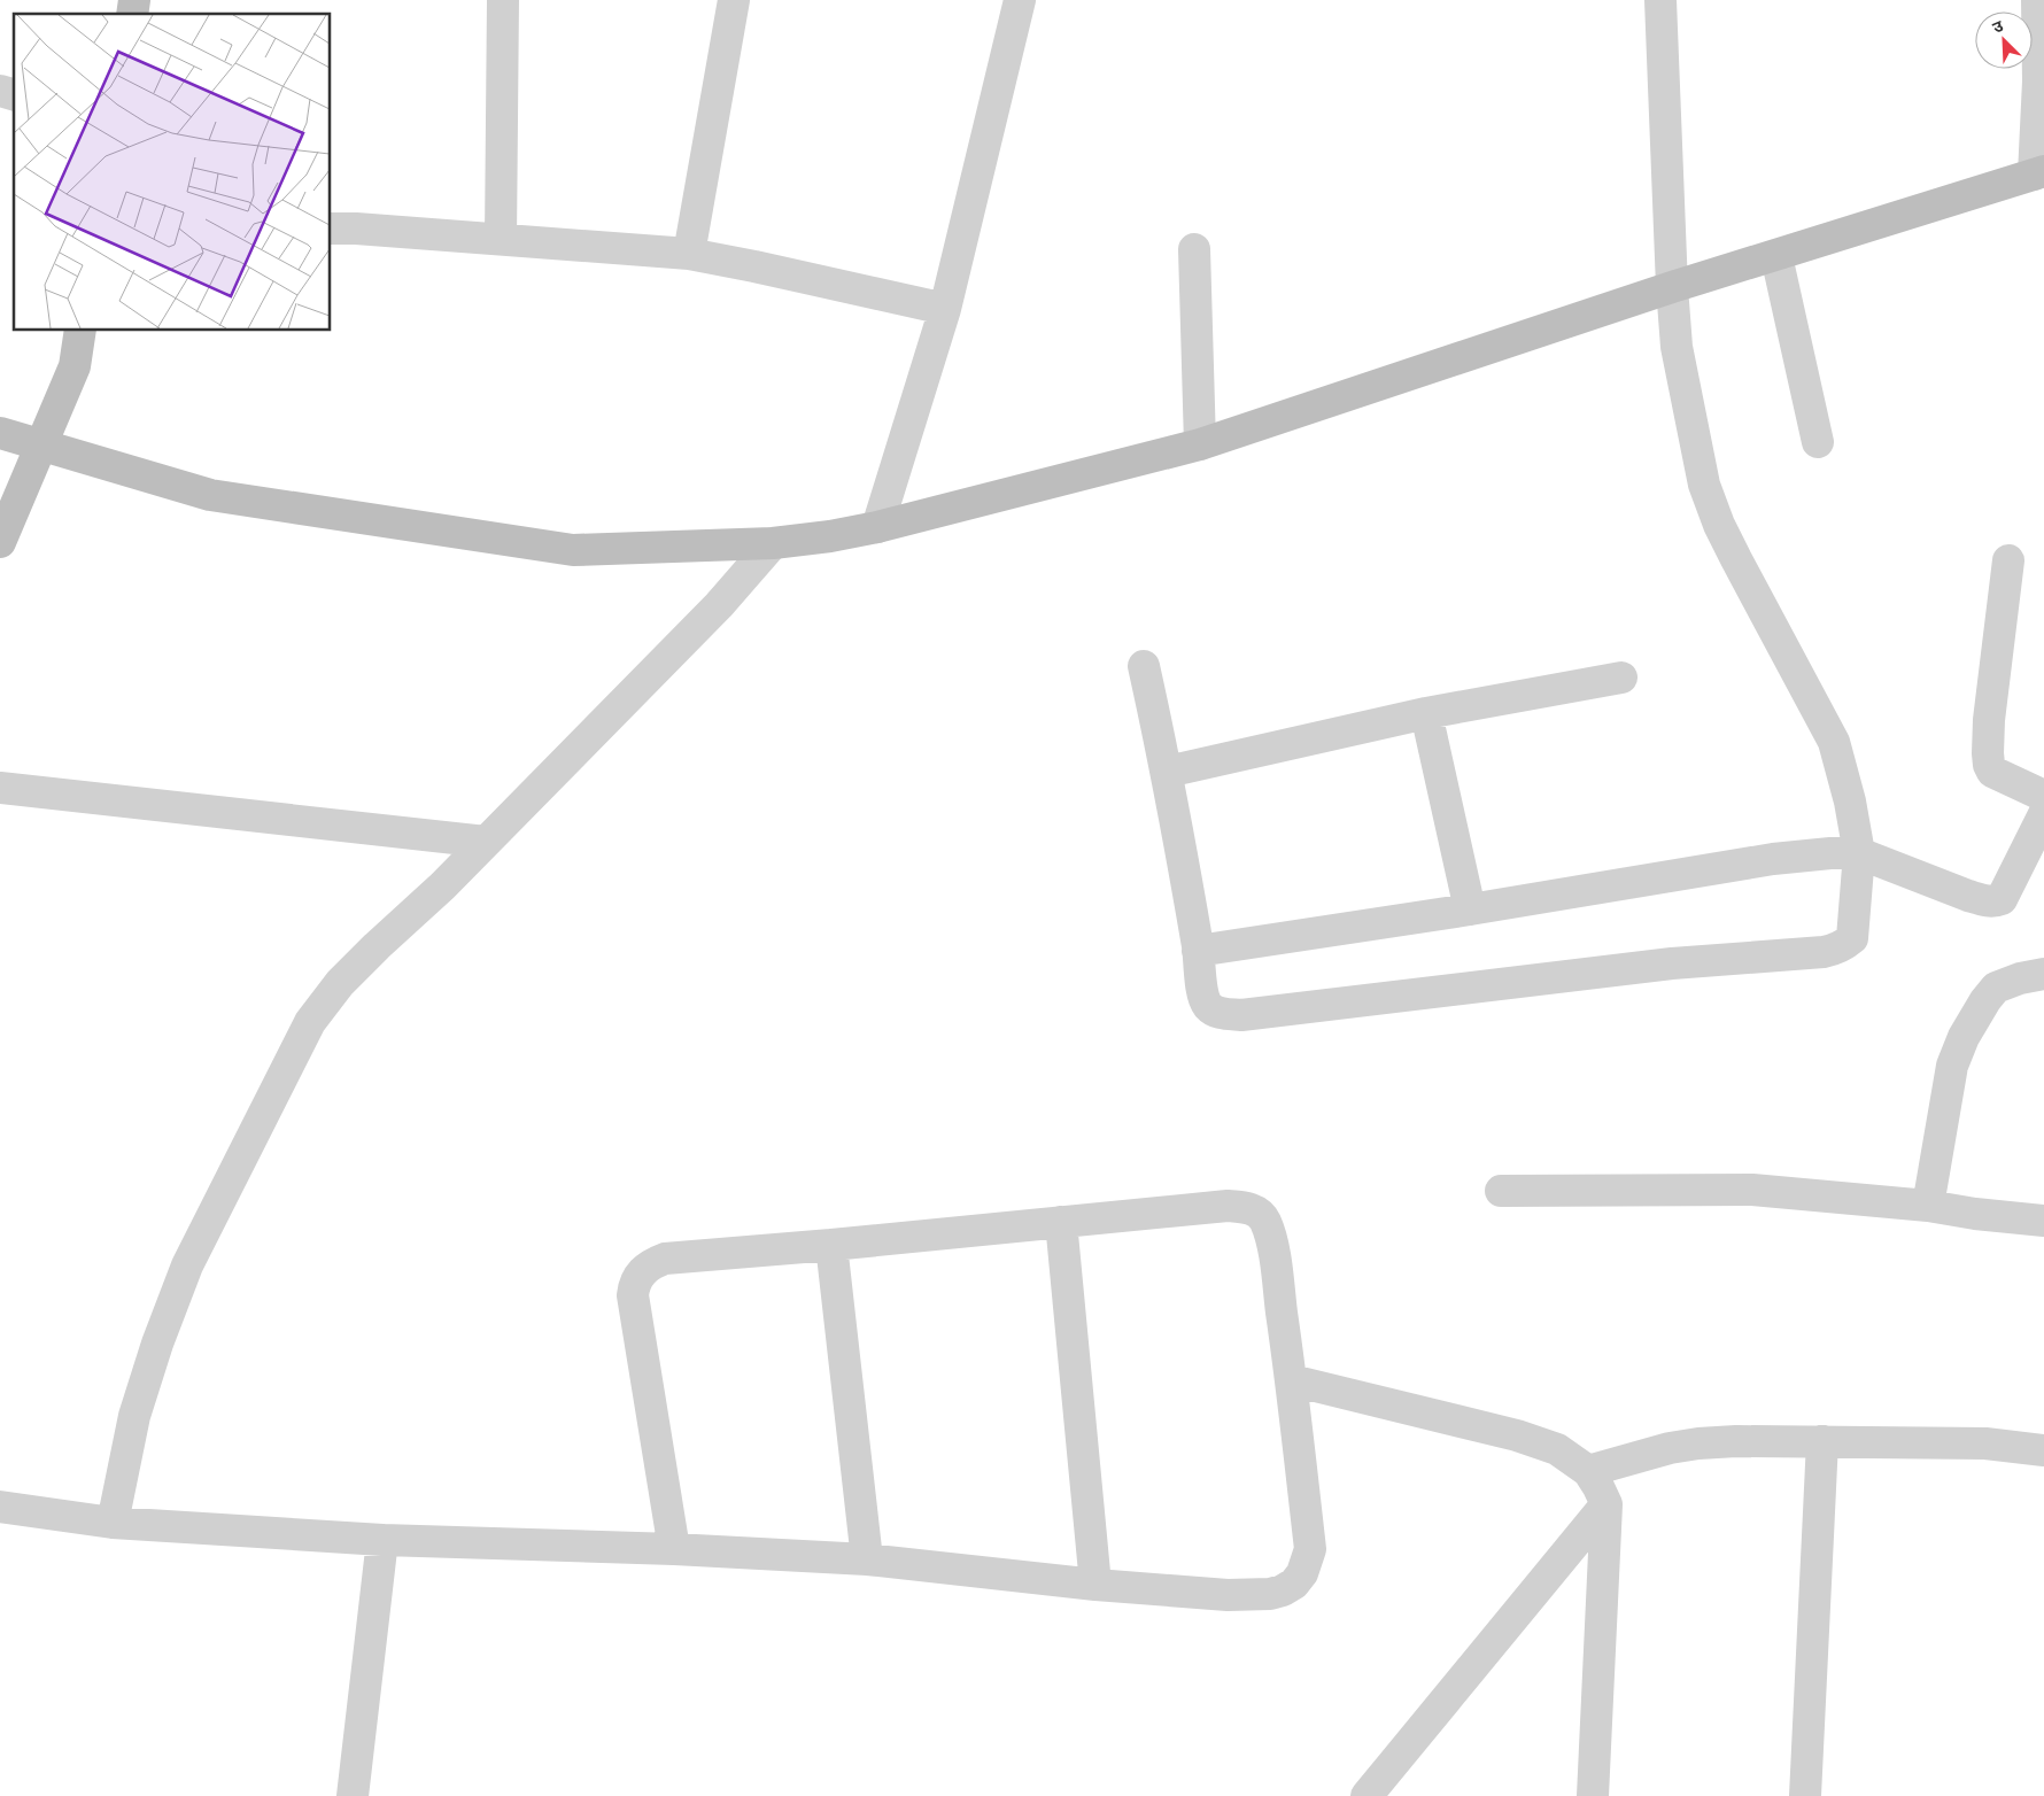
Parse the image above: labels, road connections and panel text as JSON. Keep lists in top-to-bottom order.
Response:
{
  "north": "top left"
}
